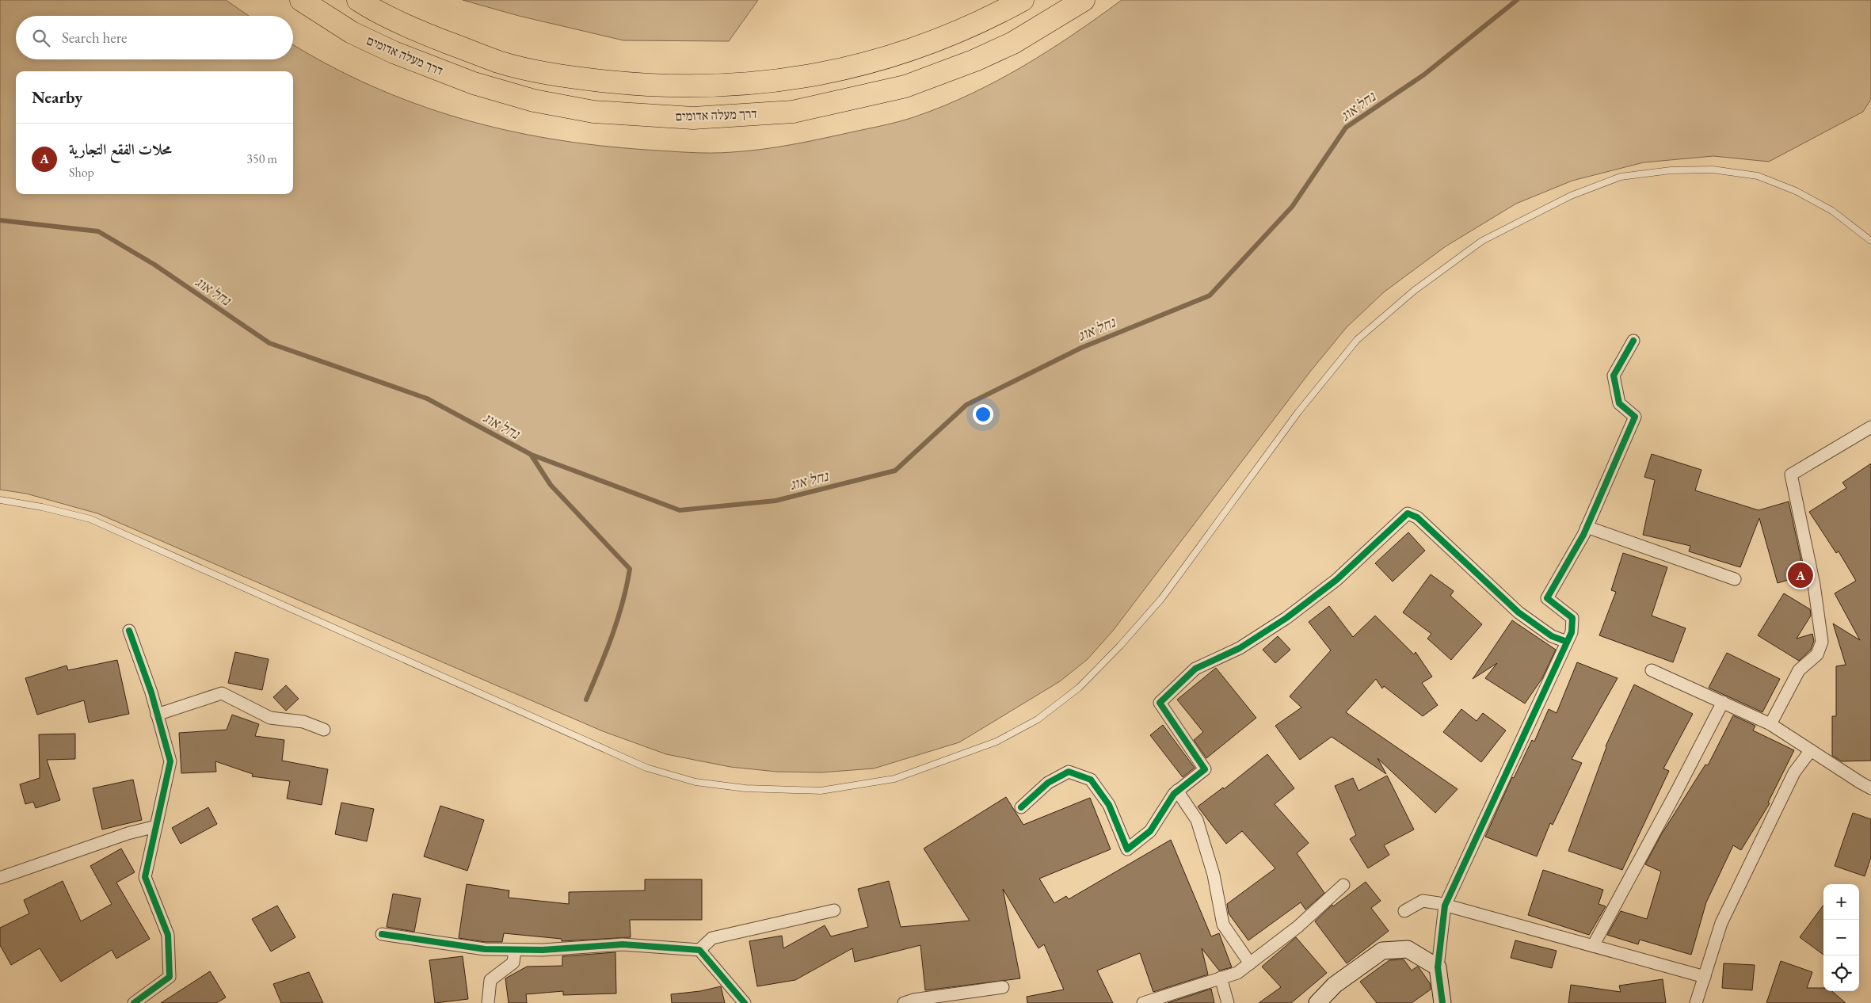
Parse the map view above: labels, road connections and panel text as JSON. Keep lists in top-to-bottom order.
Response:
{
  "streets": {
    "highway": ["דרך מעלה אדומים"]
  },
  "water": ["נחל אוג"],
  "page": {
    "search": "Search here",
    "heading": "Nearby",
    "list": [
      {
        "mark": "A",
        "name": "محلات الفقع التجارية",
        "note": "Shop",
        "value": "350 m"
      }
    ],
    "pins": "A",
    "map_buttons": ["+", "−"]
  }
}
